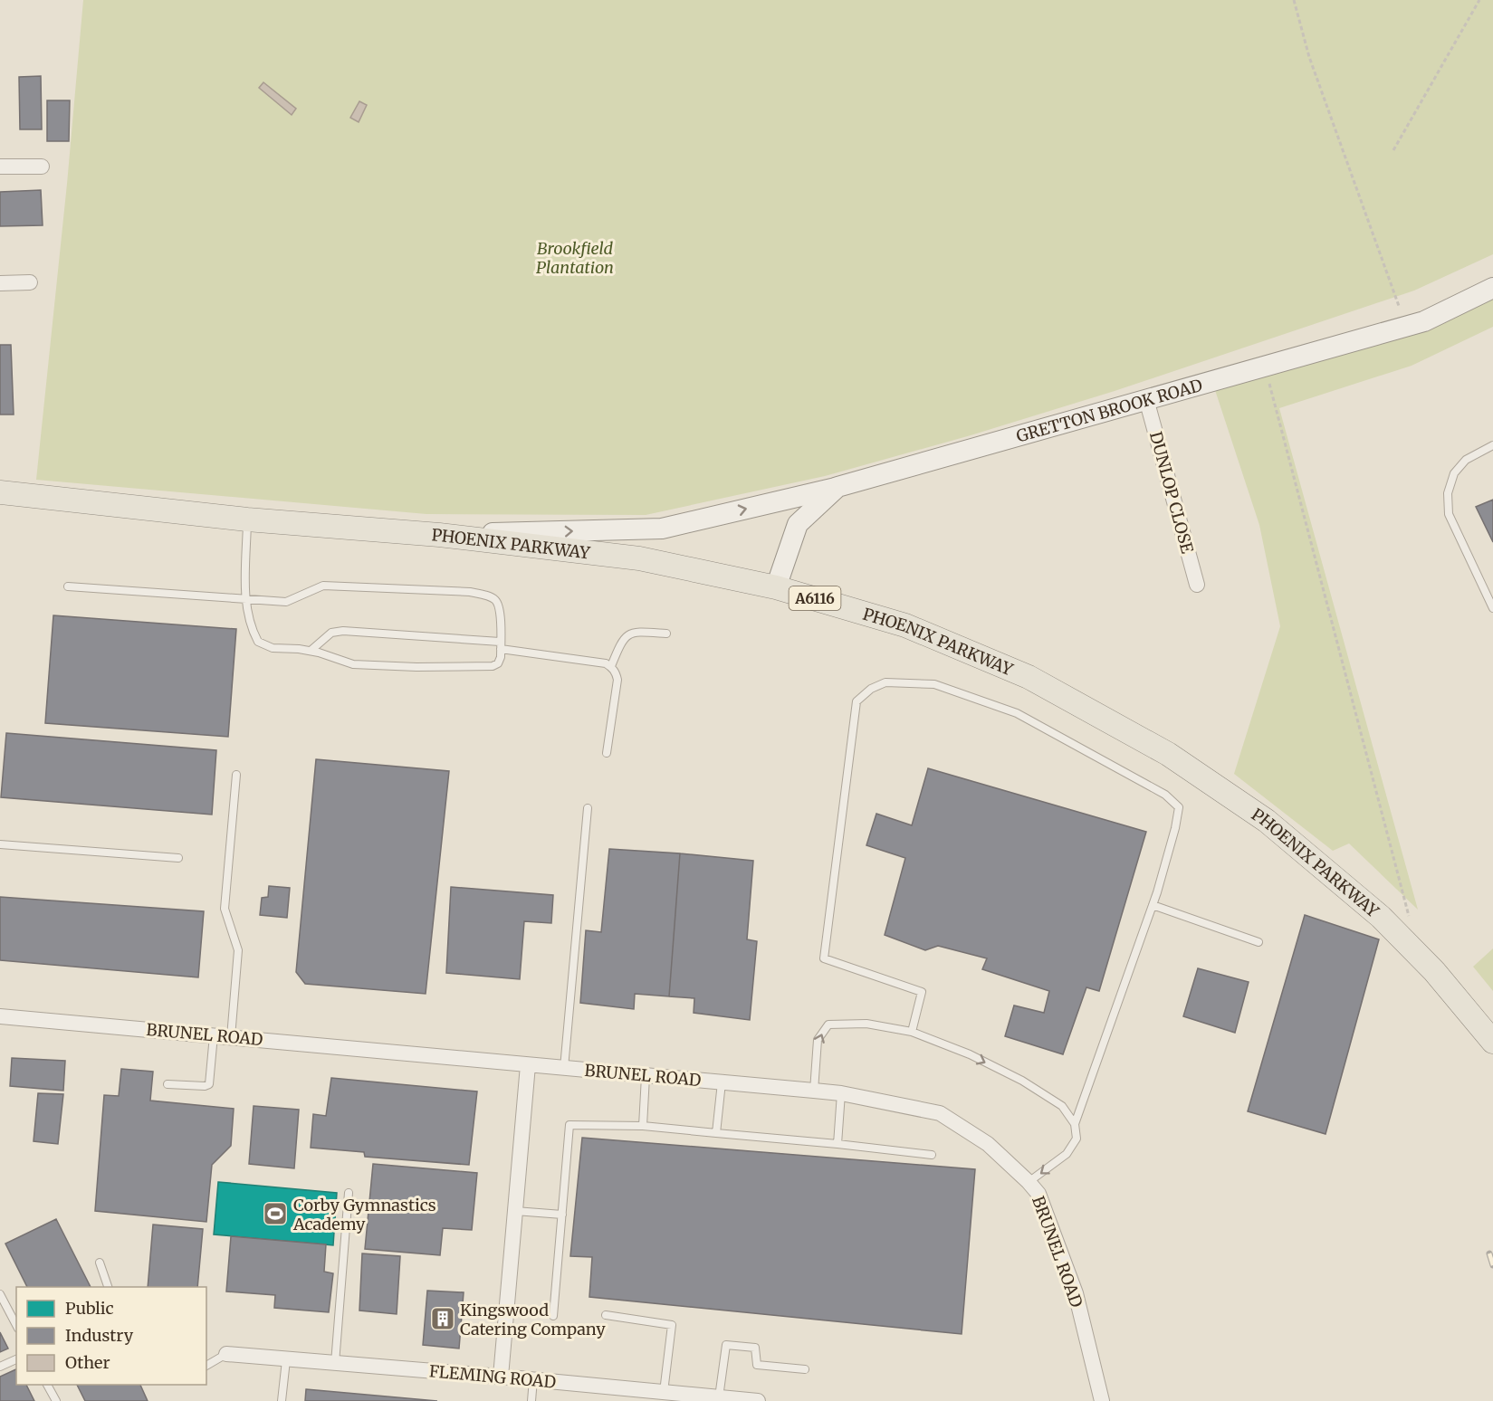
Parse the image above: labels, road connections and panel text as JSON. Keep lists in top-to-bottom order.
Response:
{
  "streets": {
    "main road": ["PHOENIX PARKWAY", "A6116"],
    "street": [
      "GRETTON BROOK ROAD",
      "DUNLOP CLOSE",
      "BRUNEL ROAD",
      "FLEMING ROAD"
    ]
  },
  "crossings": [
    ["GRETTON BROOK ROAD", "DUNLOP CLOSE"],
    ["GRETTON BROOK ROAD", "PHOENIX PARKWAY"]
  ],
  "parks": ["Brookfield Plantation"],
  "places": {
    "sports": ["Corby Gymnastics Academy"],
    "building": ["Kingswood Catering Company"]
  },
  "legend": ["Public", "Industry", "Other"]
}
